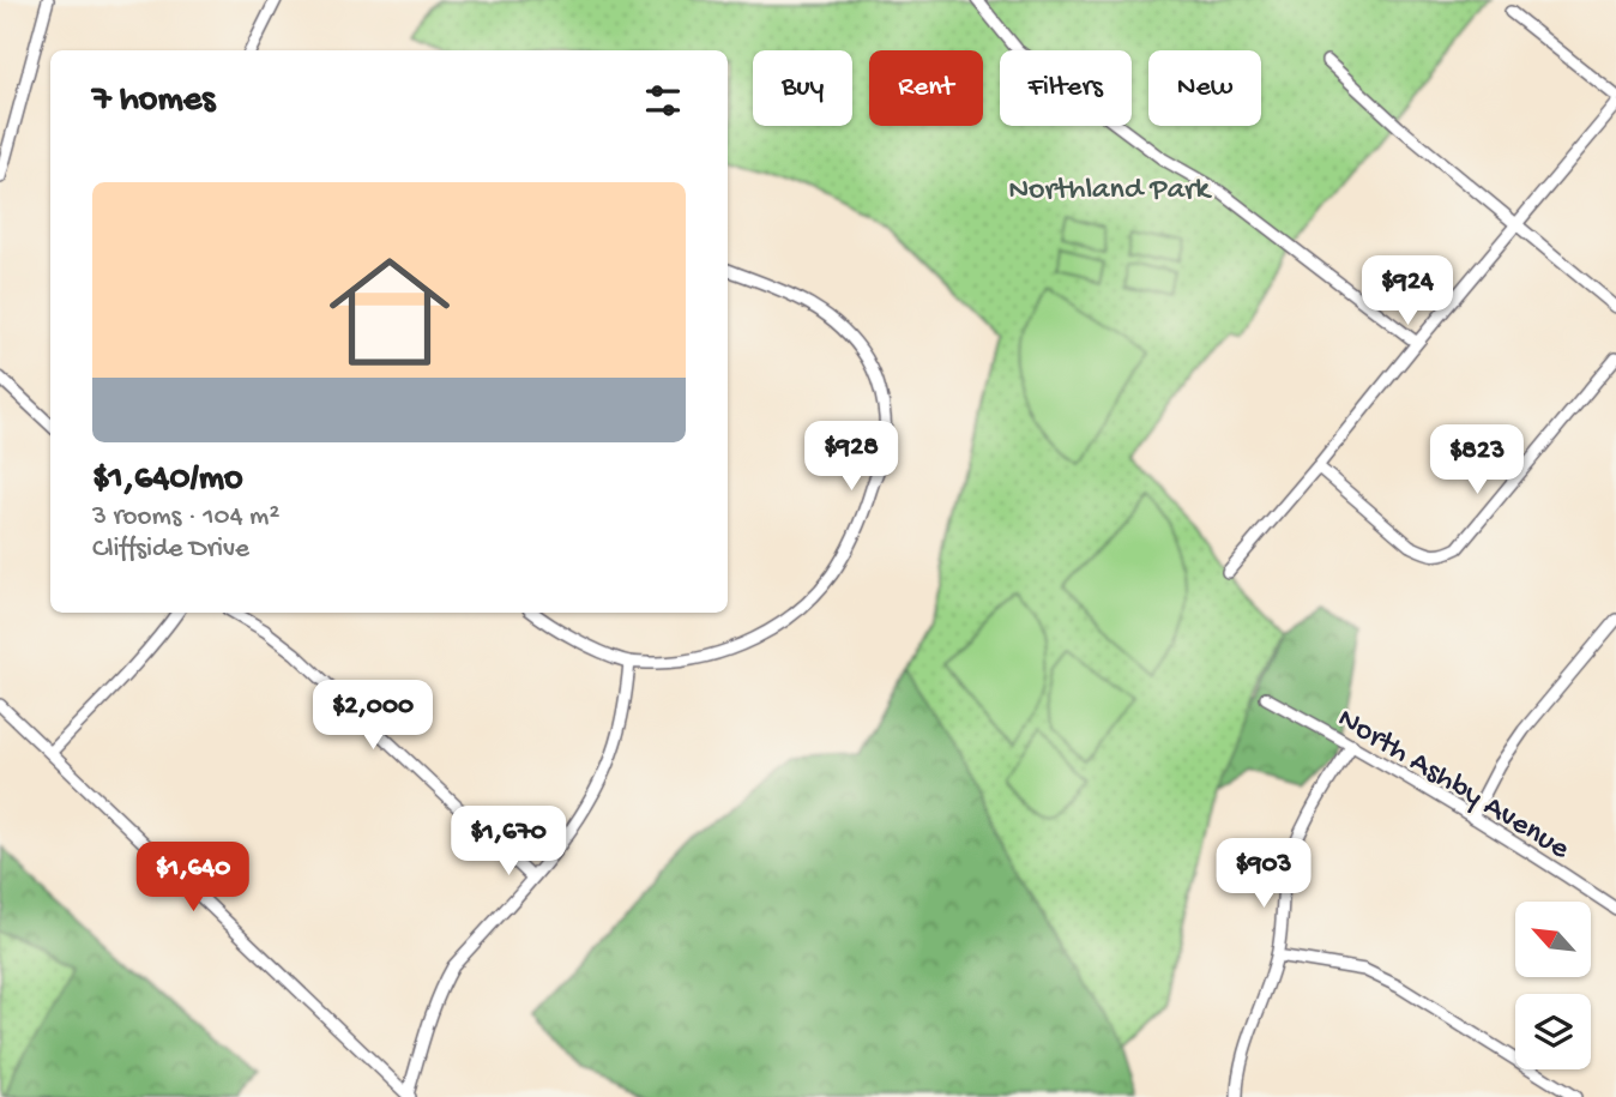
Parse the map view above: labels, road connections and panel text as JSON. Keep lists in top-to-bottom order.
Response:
{
  "streets": {
    "street": ["North Ashby Avenue"]
  },
  "parks": ["Northland Park"],
  "north": "top left",
  "page": {
    "chip": [
      "Buy",
      "Rent",
      "Filters",
      "New"
    ],
    "heading": "7 homes",
    "list": [
      {
        "name": "$1,640/mo",
        "note": "3 rooms · 104 m² · Cliffside Drive"
      }
    ],
    "price": [
      "$924",
      "$928",
      "$823",
      "$2,000",
      "$1,670",
      "$903",
      "$1,640"
    ]
  }
}
